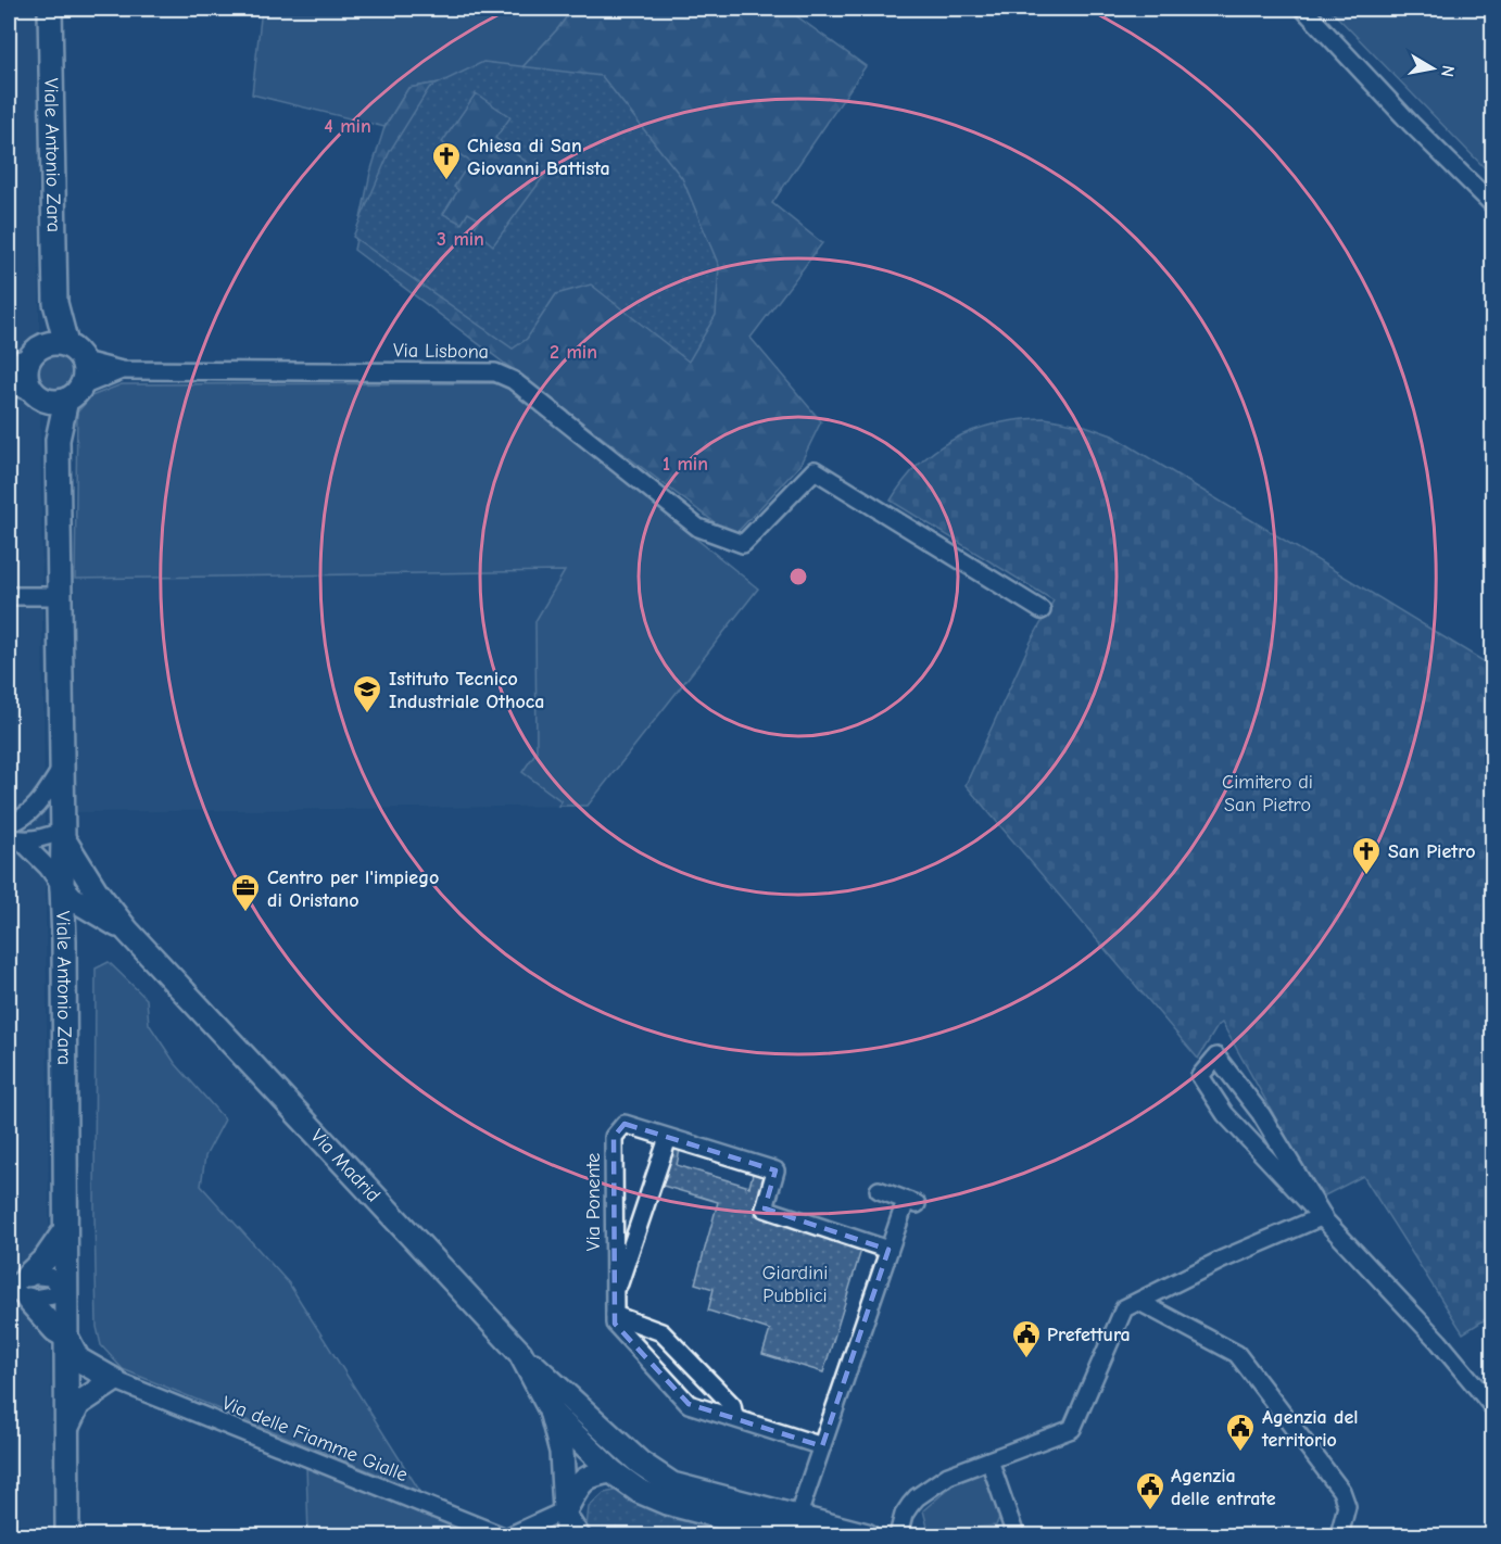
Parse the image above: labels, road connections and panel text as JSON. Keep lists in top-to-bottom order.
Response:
{
  "streets": {
    "main road": ["Viale Antonio Zara", "Via Madrid"],
    "street": ["Via Lisbona", "Via Ponente", "Via delle Fiamme Gialle"]
  },
  "crossings": [
    ["Viale Antonio Zara", "Via Lisbona"],
    ["Viale Antonio Zara", "Via Madrid"]
  ],
  "parks": ["Cimitero di San Pietro", "Giardini Pubblici"],
  "places": {
    "church": ["Chiesa di San Giovanni Battista", "San Pietro"],
    "school or university": ["Istituto Tecnico Industriale Othoca"],
    "office": ["Centro per l'impiego di Oristano"],
    "public building": ["Prefettura", "Agenzia del territorio", "Agenzia delle entrate"]
  },
  "north": "right",
  "rings": [
    "4 min",
    "3 min",
    "2 min",
    "1 min"
  ]
}
